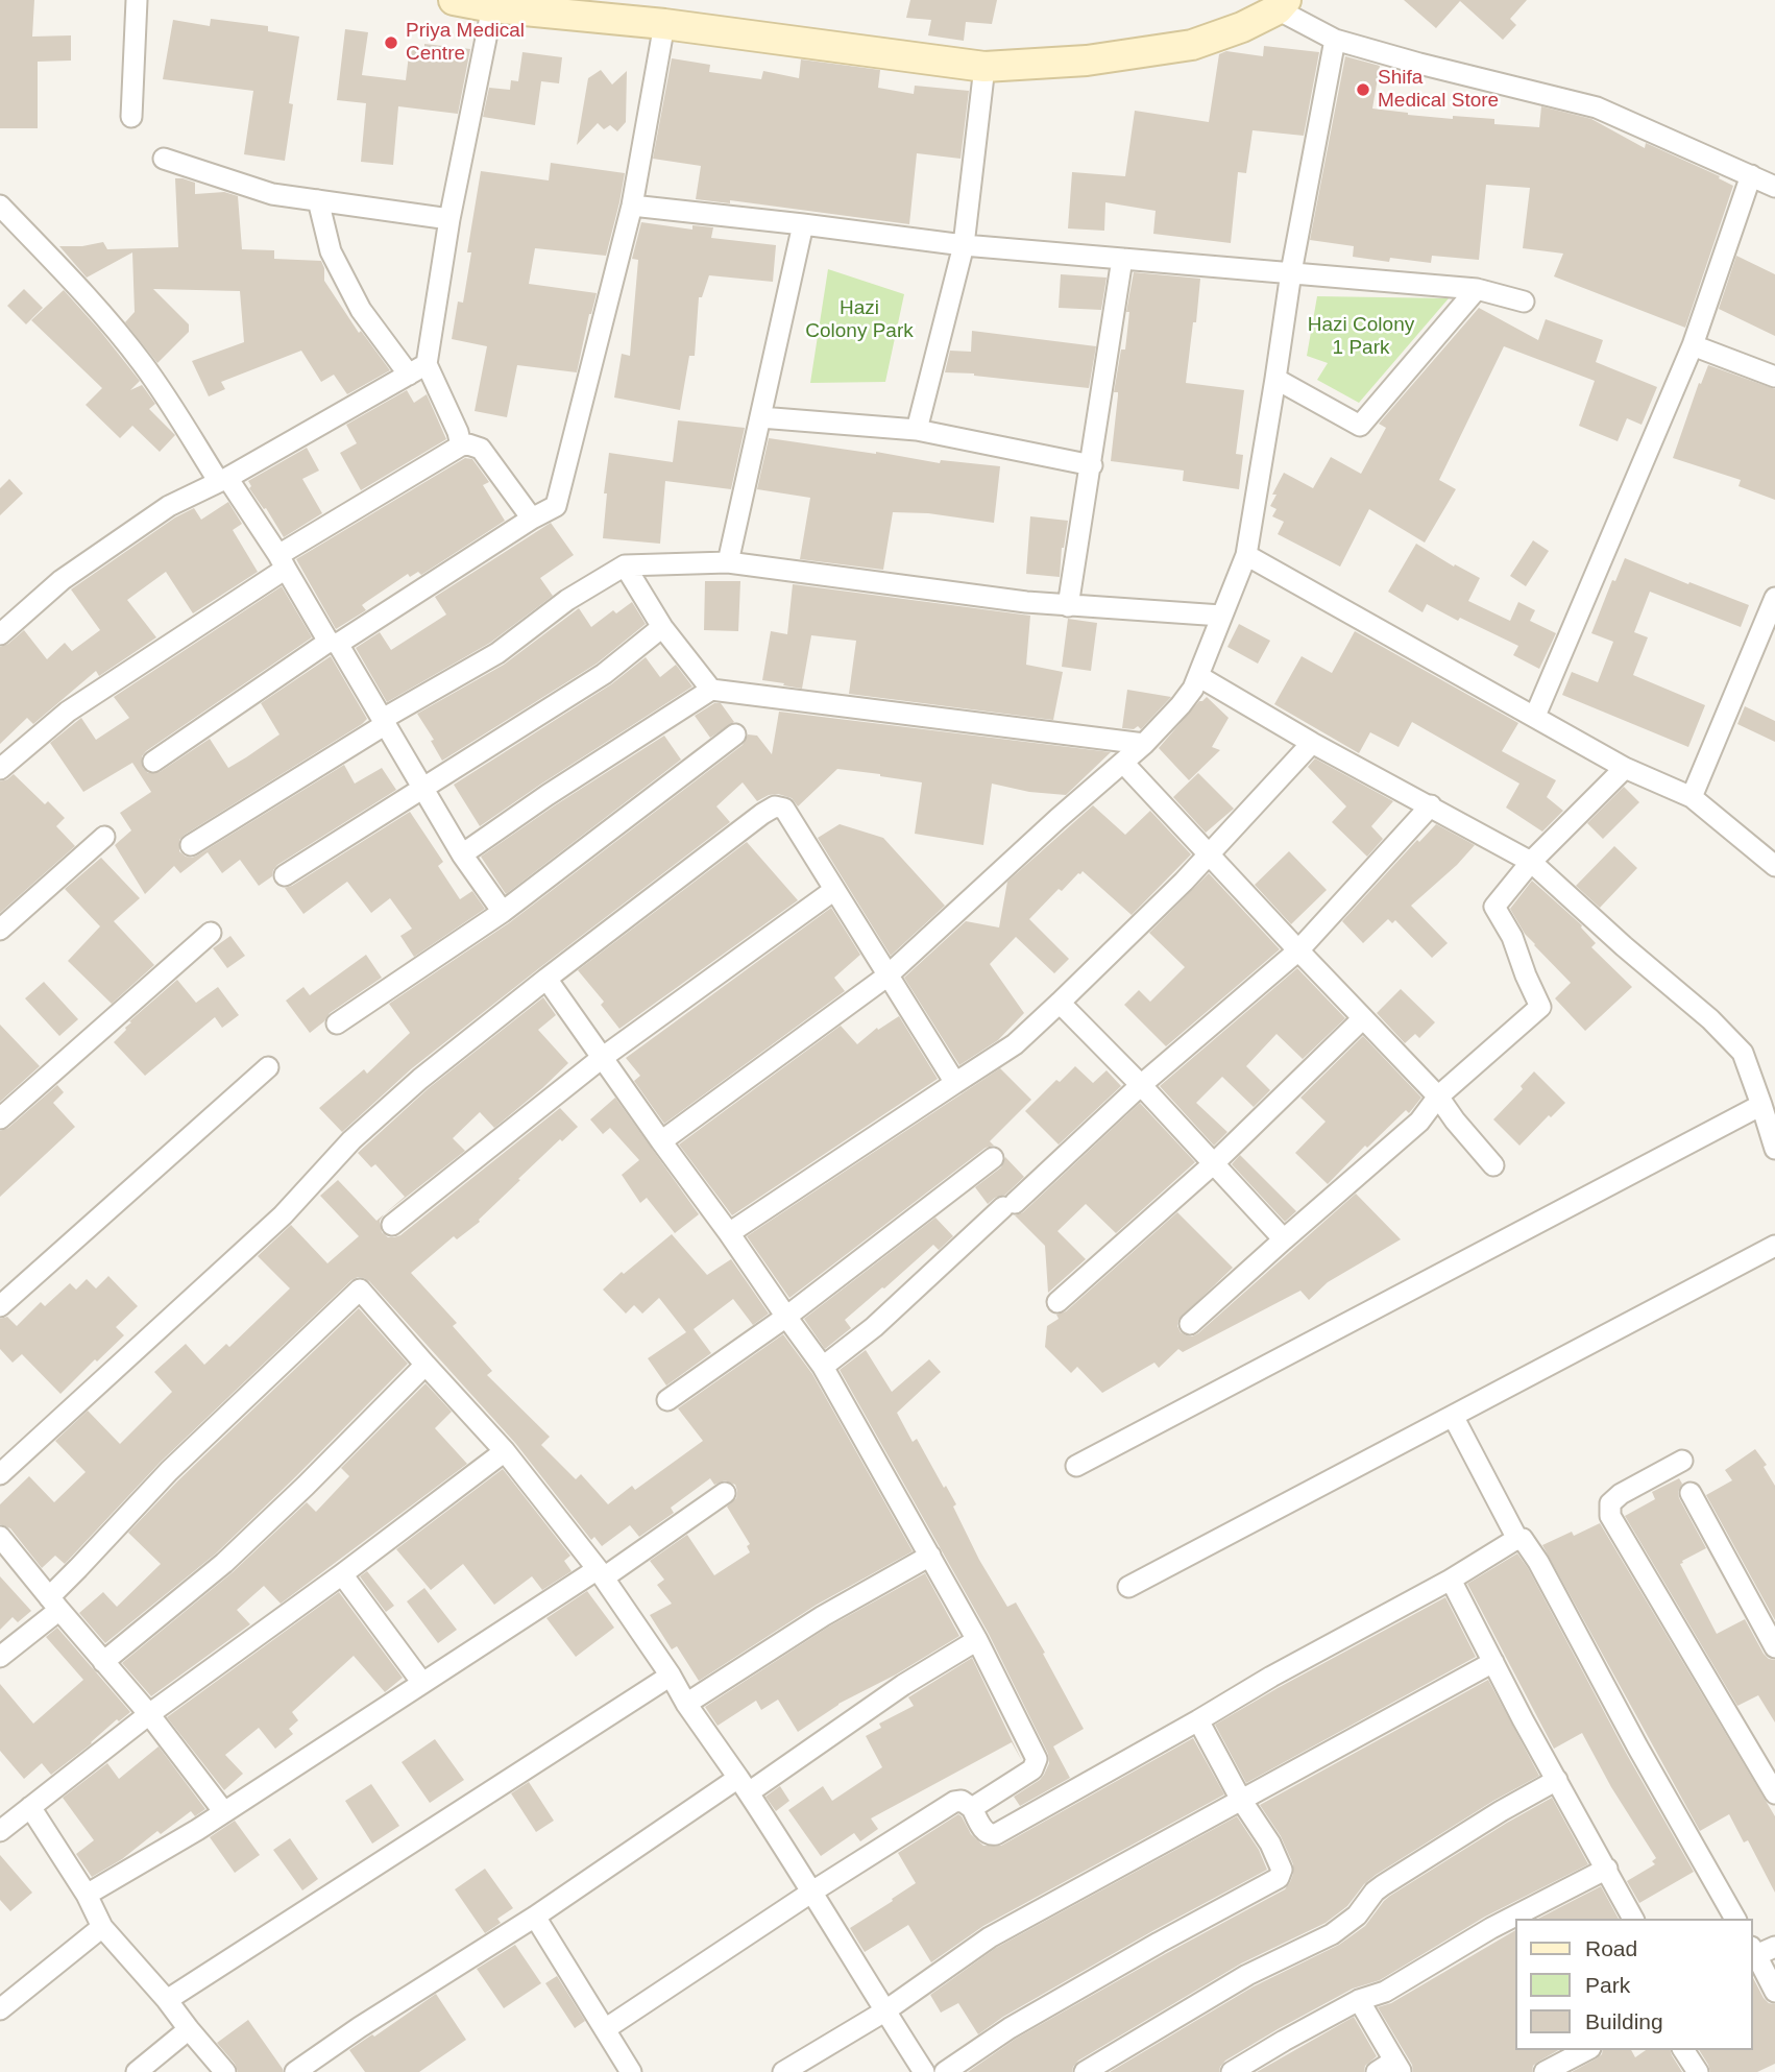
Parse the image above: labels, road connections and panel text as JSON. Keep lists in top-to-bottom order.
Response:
{
  "parks": ["Hazi Colony Park", "Hazi Colony 1 Park"],
  "places": ["Priya Medical Centre", "Shifa Medical Store"],
  "legend": ["Road", "Park", "Building"]
}
